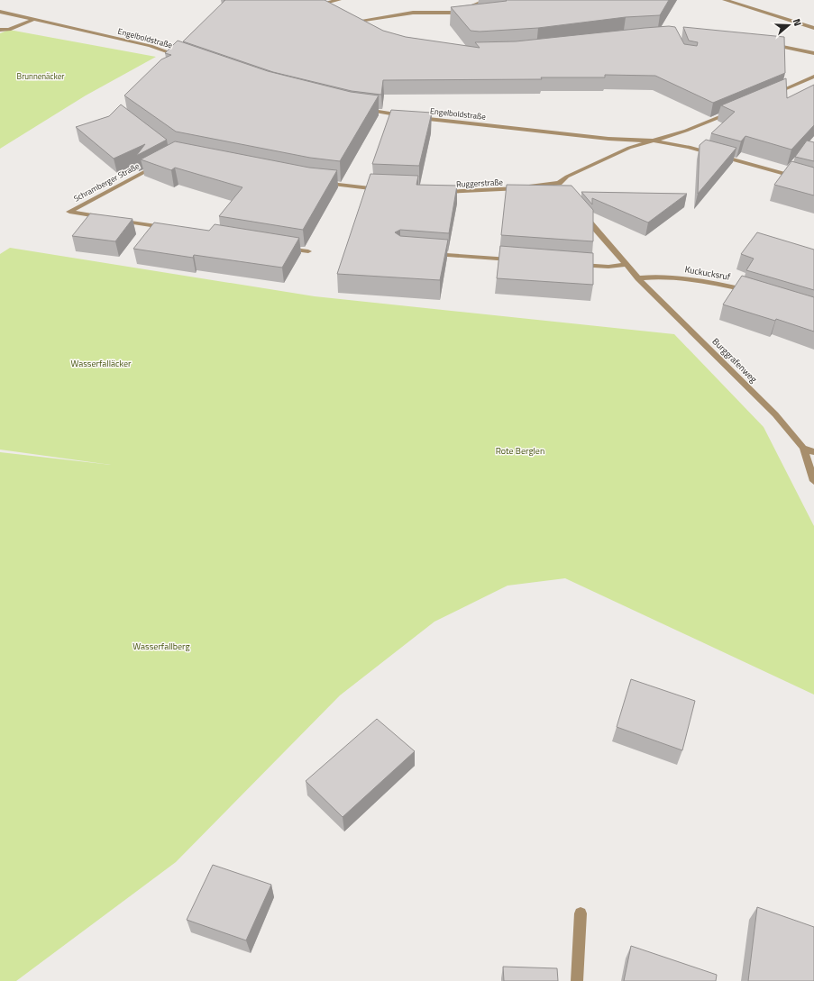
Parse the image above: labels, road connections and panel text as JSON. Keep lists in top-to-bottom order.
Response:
{
  "streets": {
    "street": [
      "Engelboldstraße",
      "Schramberger Straße",
      "Ruggerstraße",
      "Kuckucksruf",
      "Burggrafenweg"
    ]
  },
  "crossings": [
    ["Engelboldstraße", "Ruggerstraße"],
    ["Kuckucksruf", "Burggrafenweg"]
  ],
  "parks": [
    "Brunnenäcker",
    "Wasserfalläcker",
    "Rote Berglen",
    "Wasserfallberg"
  ],
  "north": "right"
}
